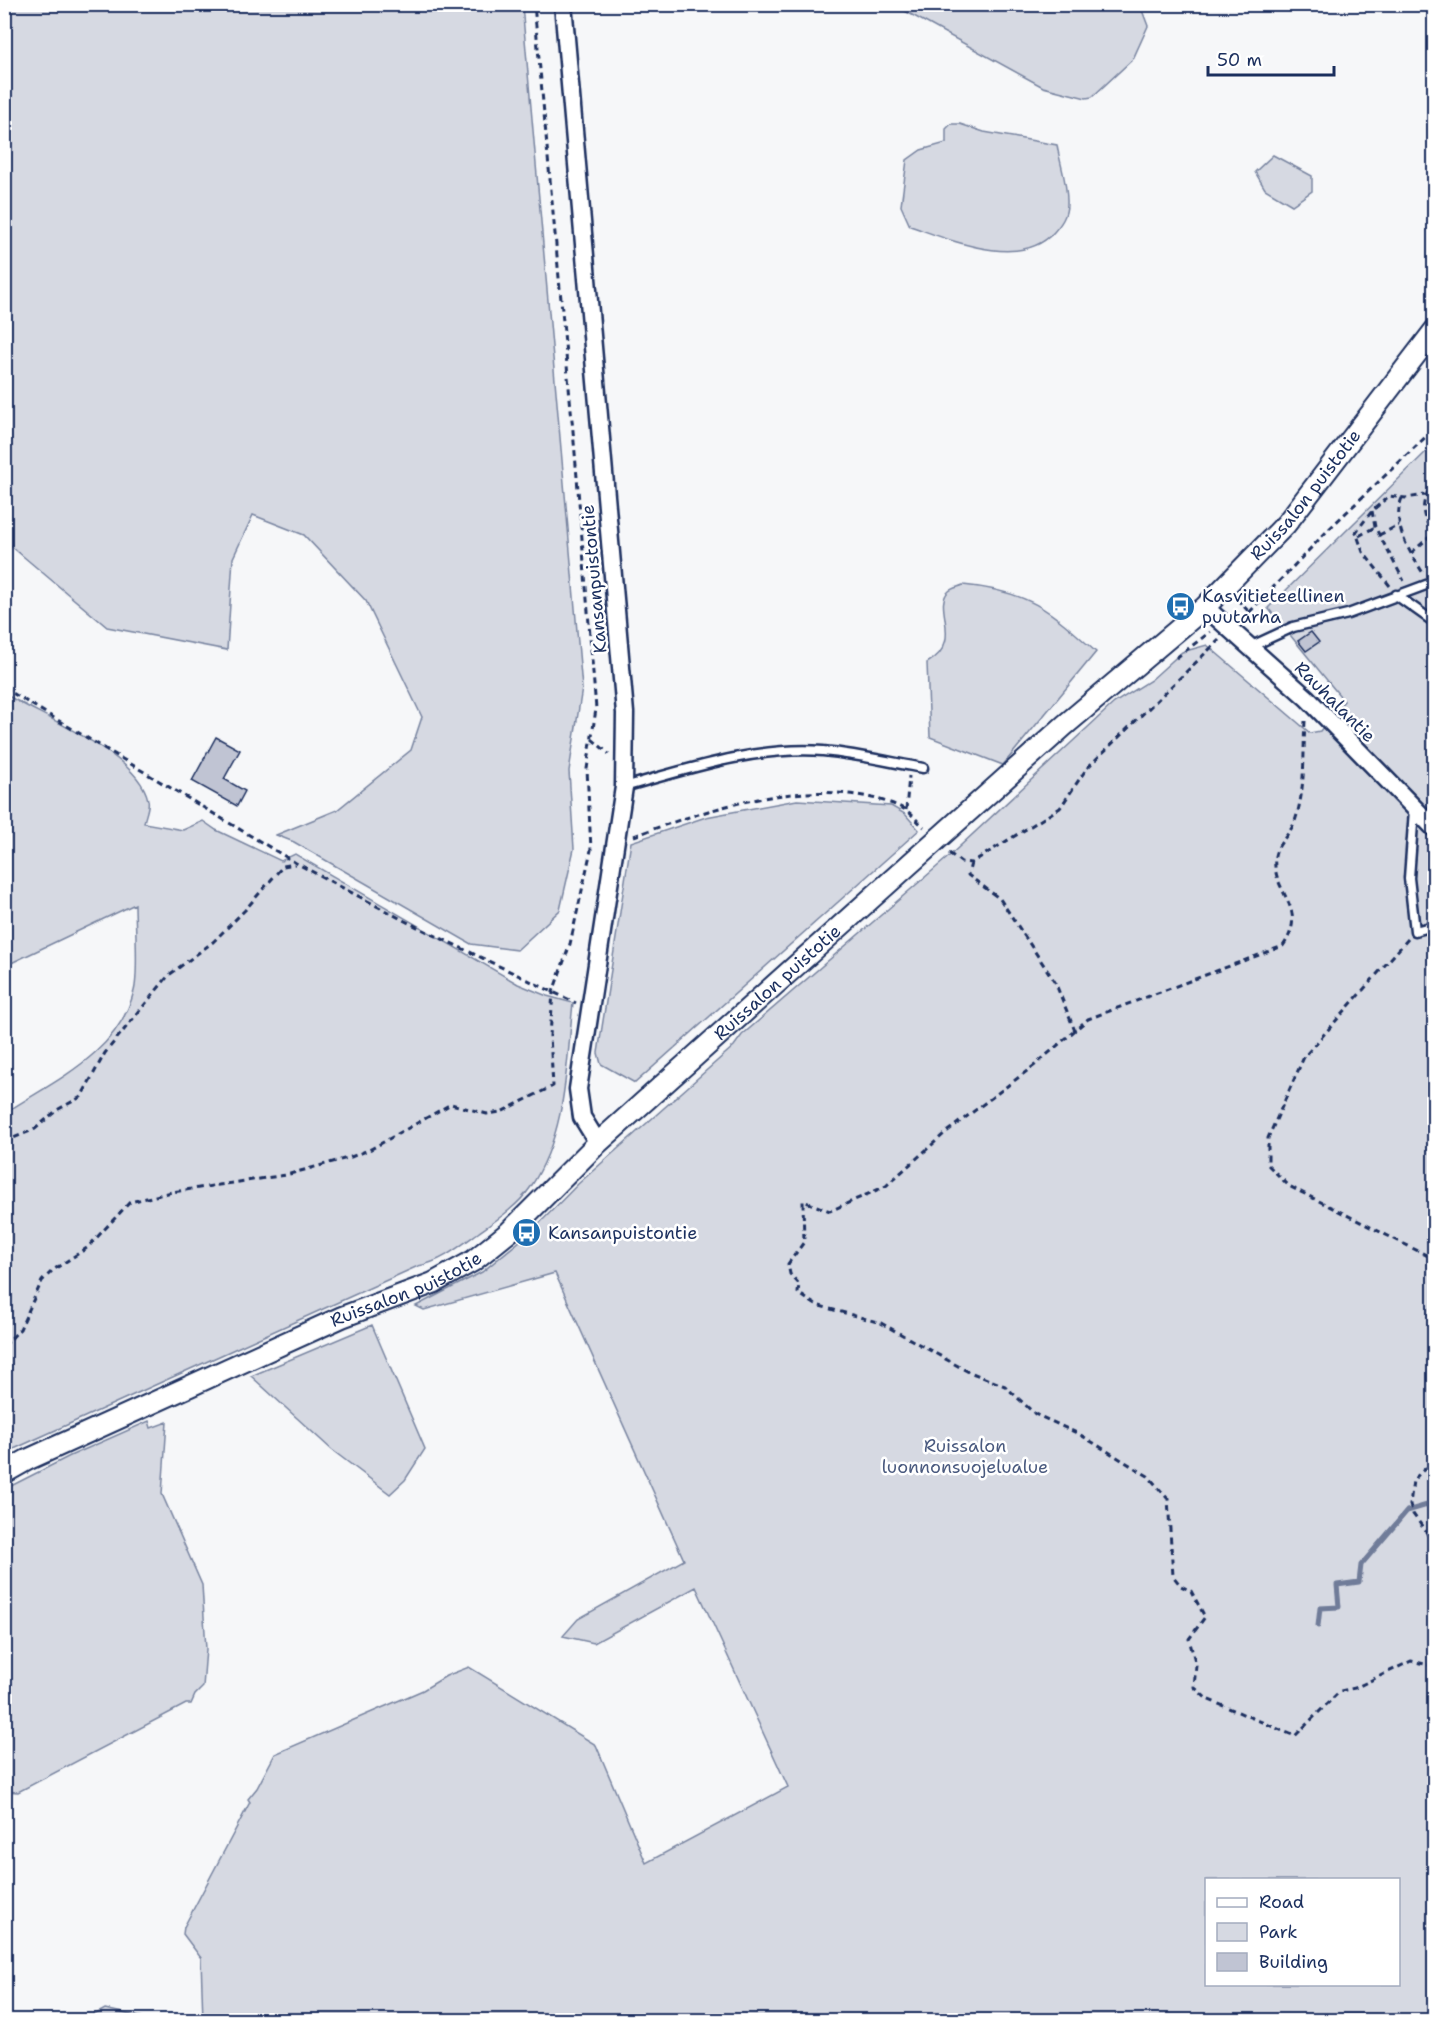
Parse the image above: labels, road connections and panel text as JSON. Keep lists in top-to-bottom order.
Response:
{
  "streets": {
    "street": ["Ruissalon puistotie", "Kansanpuistontie", "Rauhalantie"]
  },
  "crossings": [
    ["Ruissalon puistotie", "Kansanpuistontie"],
    ["Ruissalon puistotie", "Rauhalantie"]
  ],
  "parks": ["Ruissalon luonnonsuojelualue"],
  "places": {
    "bus stop": ["Kasvitieteellinen puutarha", "Kansanpuistontie"]
  },
  "legend": ["Road", "Park", "Building"],
  "scale_bar": "50 m"
}
